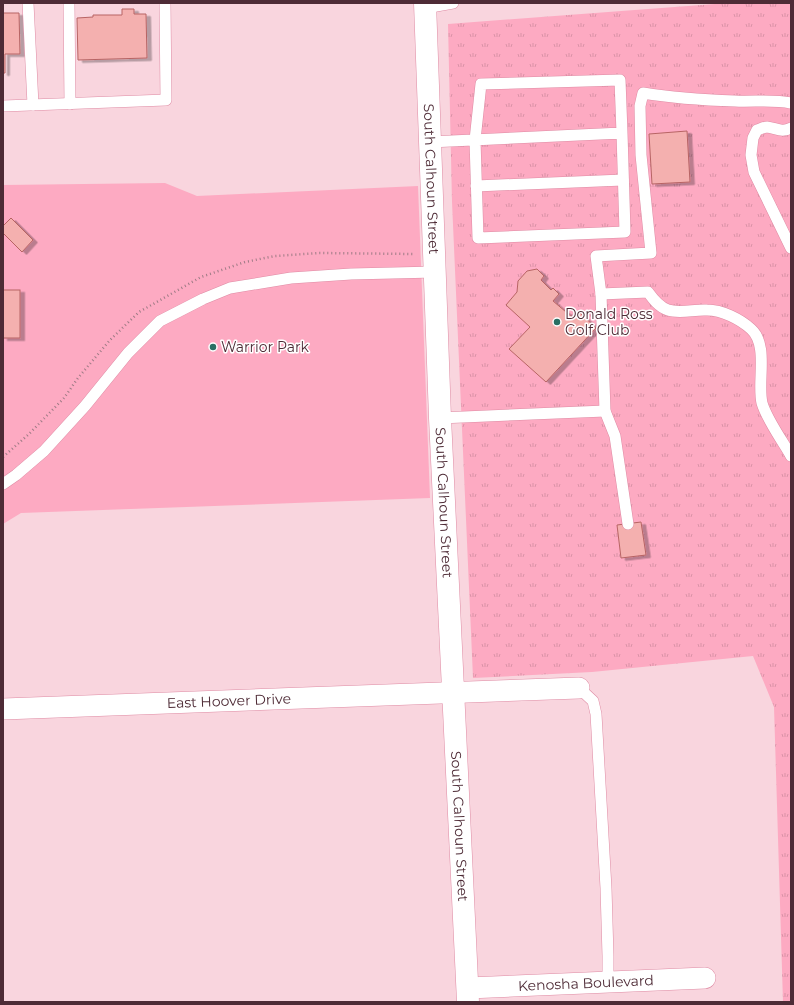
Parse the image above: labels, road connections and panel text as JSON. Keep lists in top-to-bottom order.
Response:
{
  "streets": {
    "street": ["South Calhoun Street", "East Hoover Drive", "Kenosha Boulevard"]
  },
  "crossings": [
    ["South Calhoun Street", "East Hoover Drive"],
    ["South Calhoun Street", "Kenosha Boulevard"]
  ],
  "places": ["Donald Ross Golf Club", "Warrior Park"]
}
